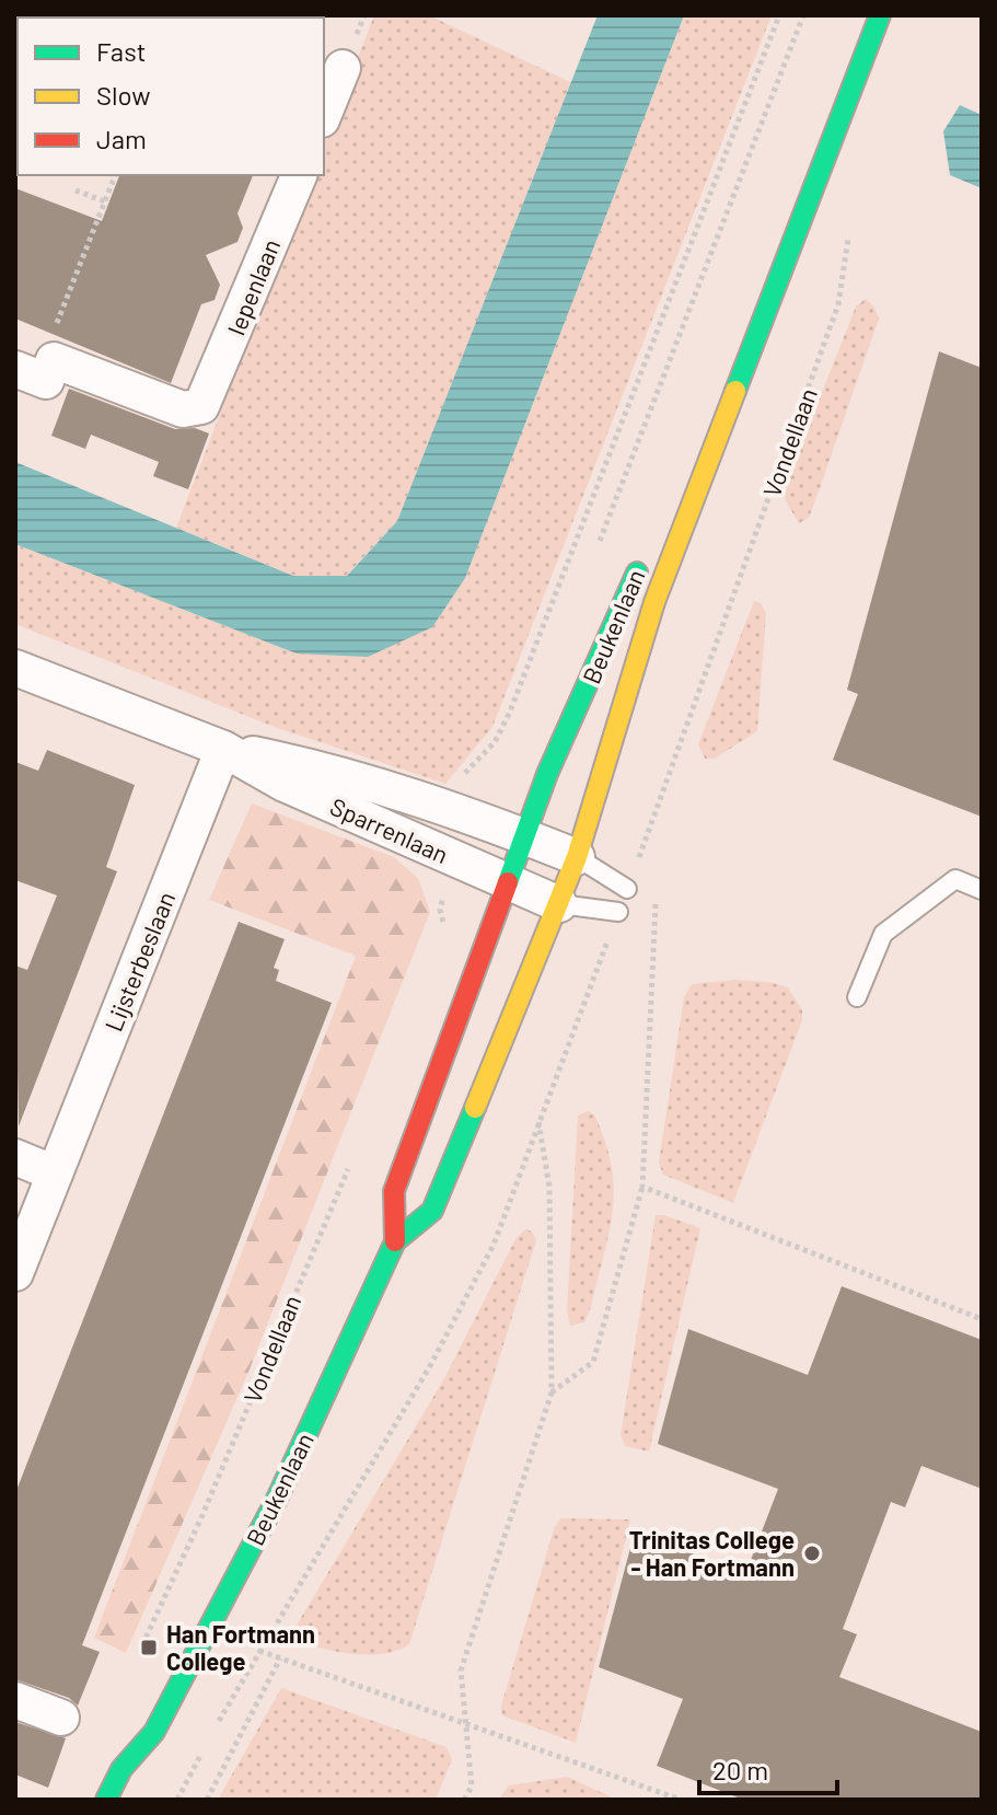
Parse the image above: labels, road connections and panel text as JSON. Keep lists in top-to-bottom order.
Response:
{
  "streets": {
    "street": [
      "Iepenlaan",
      "Beukenlaan",
      "Sparrenlaan",
      "Lijsterbeslaan"
    ],
    "path": ["Vondellaan"]
  },
  "crossings": [
    ["Beukenlaan", "Sparrenlaan"],
    ["Sparrenlaan", "Lijsterbeslaan"]
  ],
  "places": {
    "other": ["Trinitas College - Han Fortmann"],
    "transit": ["Han Fortmann College"]
  },
  "legend": ["Fast", "Slow", "Jam"],
  "scale_bar": "20 m"
}
